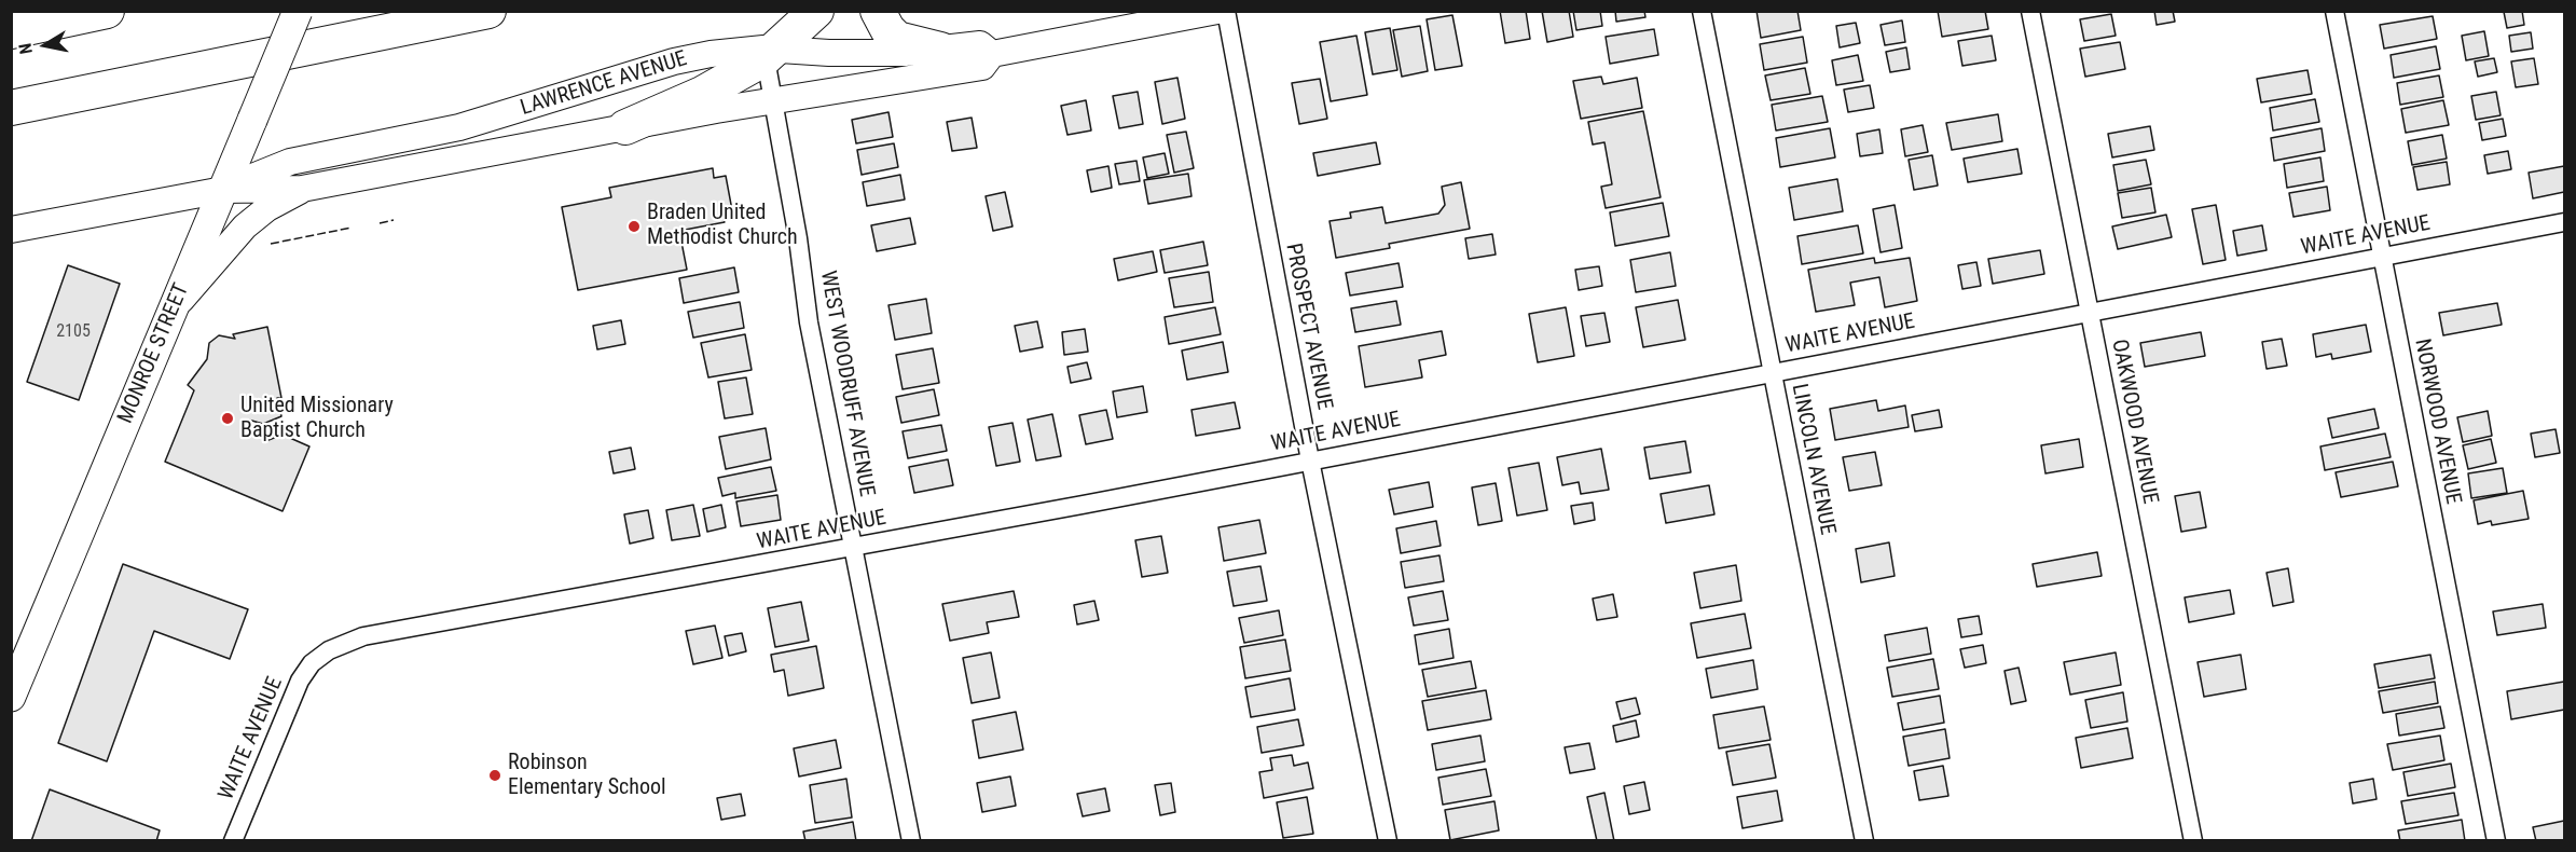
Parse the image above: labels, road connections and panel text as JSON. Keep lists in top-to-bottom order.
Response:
{
  "streets": {
    "main road": ["MONROE STREET"],
    "street": [
      "LAWRENCE AVENUE",
      "WAITE AVENUE",
      "PROSPECT AVENUE",
      "WEST WOODRUFF AVENUE",
      "OAKWOOD AVENUE",
      "NORWOOD AVENUE",
      "LINCOLN AVENUE"
    ]
  },
  "crossings": [
    ["LAWRENCE AVENUE", "MONROE STREET"],
    ["LAWRENCE AVENUE", "WEST WOODRUFF AVENUE"],
    ["WAITE AVENUE", "PROSPECT AVENUE"],
    ["WAITE AVENUE", "WEST WOODRUFF AVENUE"],
    ["WAITE AVENUE", "OAKWOOD AVENUE"],
    ["WAITE AVENUE", "NORWOOD AVENUE"],
    ["WAITE AVENUE", "LINCOLN AVENUE"]
  ],
  "places": ["Braden United Methodist Church", "United Missionary Baptist Church", "Robinson Elementary School"],
  "house_numbers": ["2105"],
  "north": "left"
}
